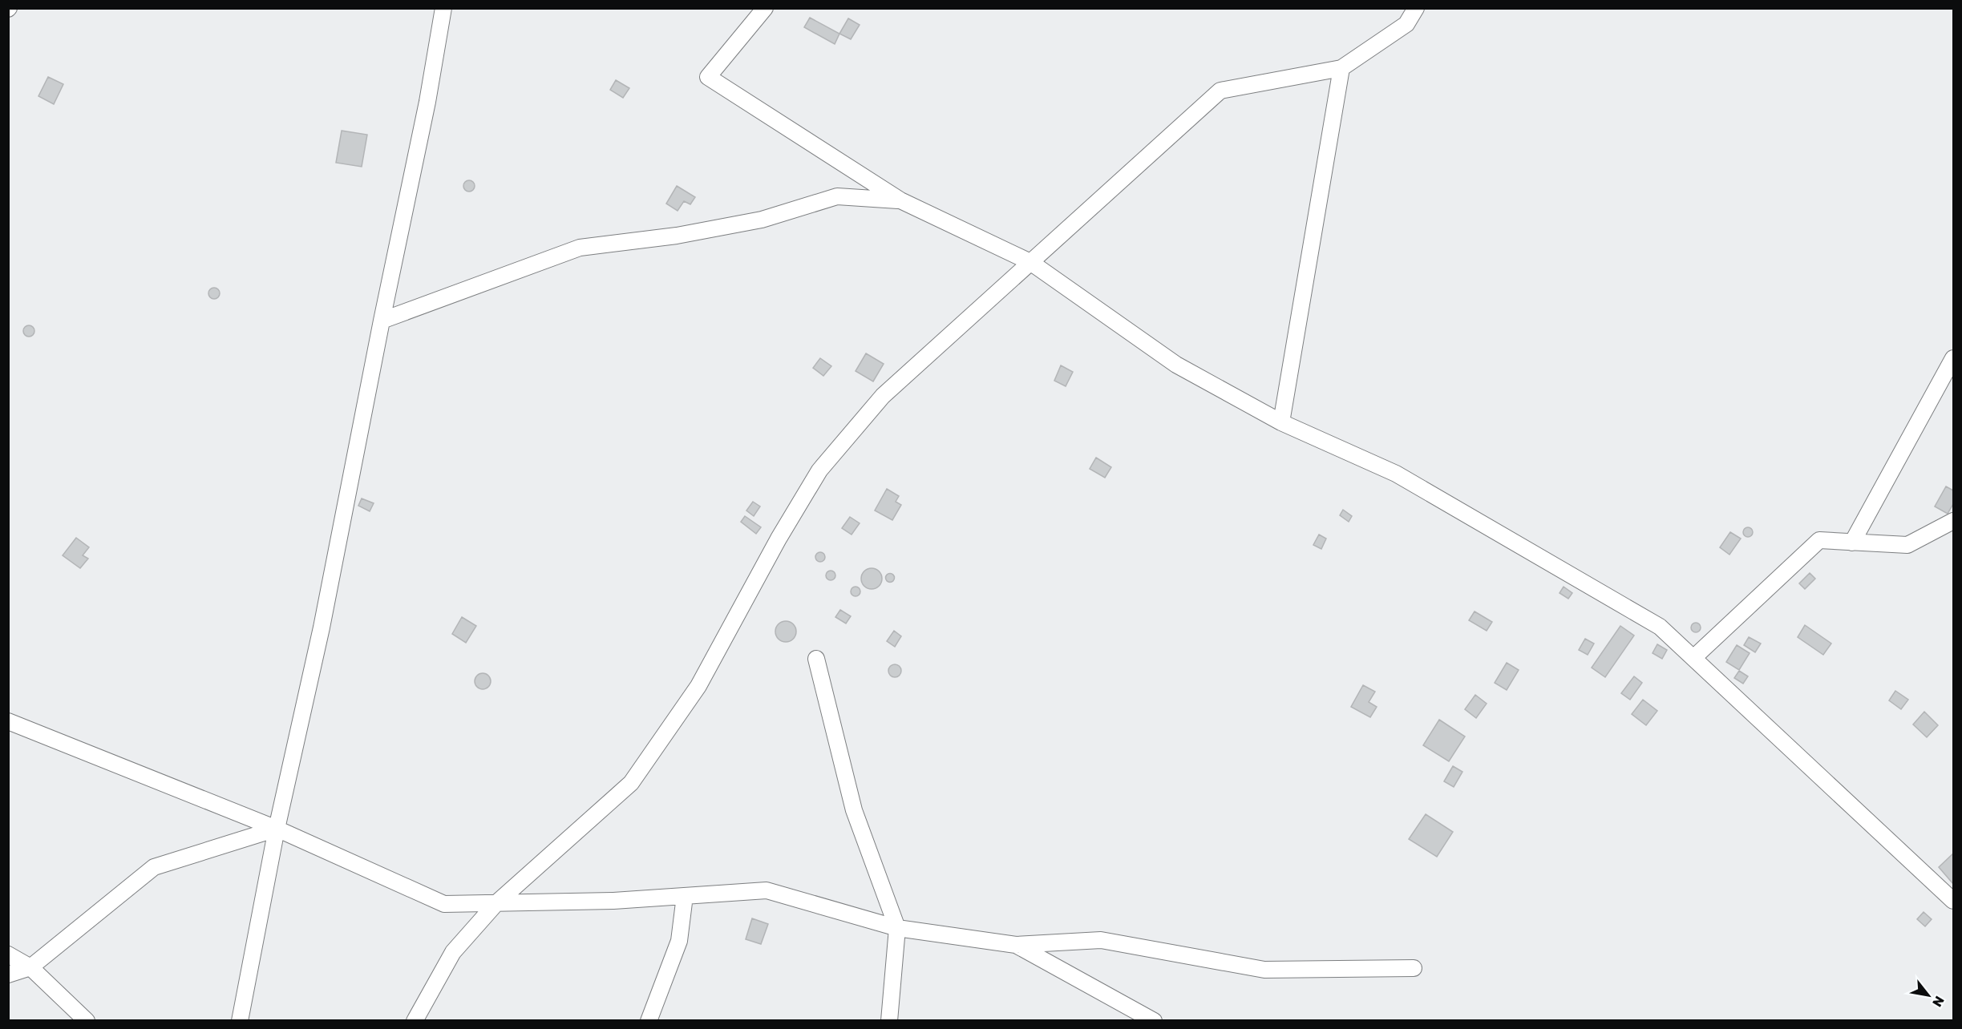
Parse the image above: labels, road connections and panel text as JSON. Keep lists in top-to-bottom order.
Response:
{
  "north": "bottom right"
}
